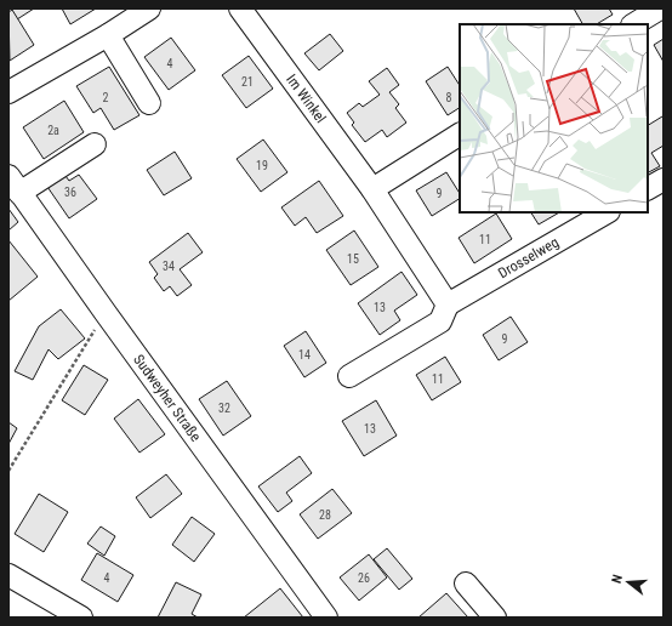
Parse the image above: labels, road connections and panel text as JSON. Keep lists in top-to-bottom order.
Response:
{
  "streets": {
    "street": ["Im Winkel", "Drosselweg", "Sudweyher Straße"]
  },
  "crossings": [
    ["Im Winkel", "Drosselweg"]
  ],
  "house_numbers": [
    "4",
    "21",
    "2",
    "8",
    "2a",
    "19",
    "36",
    "9",
    "11",
    "15",
    "34",
    "13",
    "9",
    "14",
    "11",
    "32",
    "13",
    "28",
    "4",
    "26"
  ],
  "north": "left"
}
